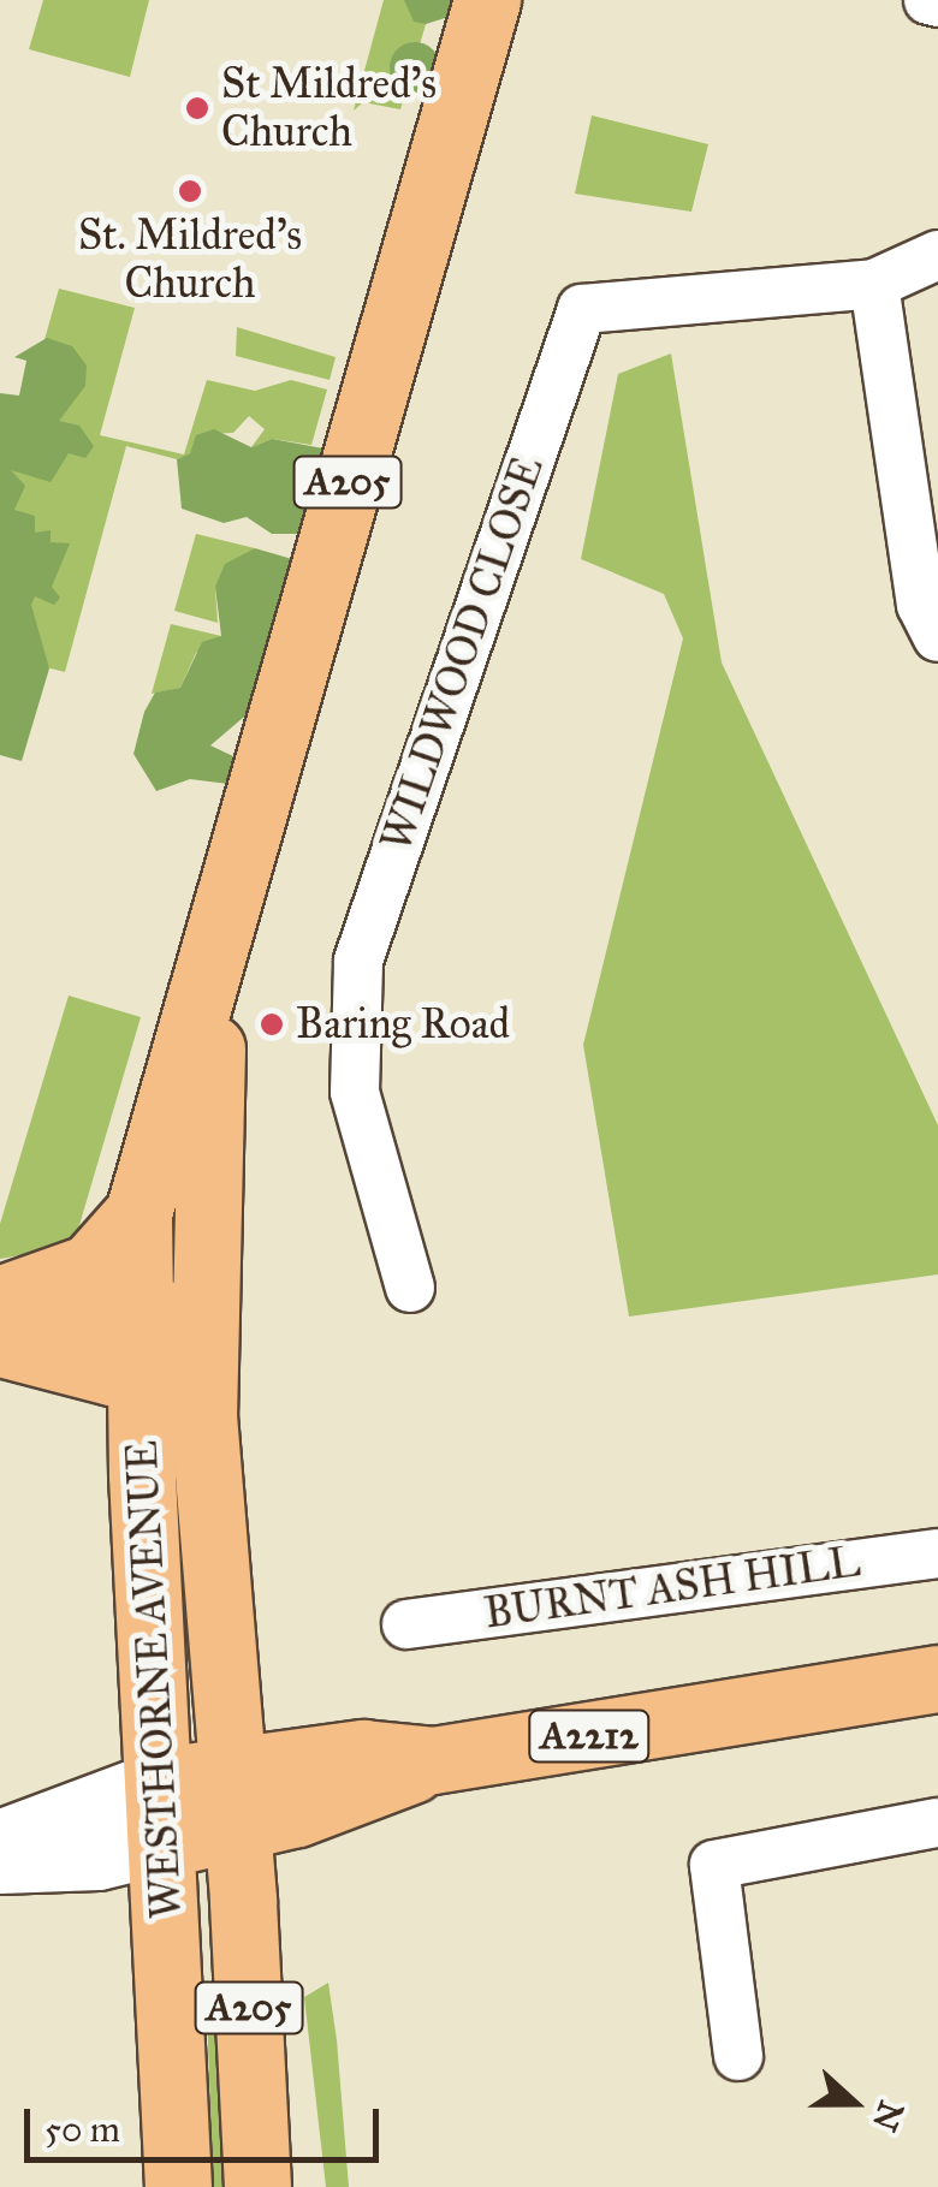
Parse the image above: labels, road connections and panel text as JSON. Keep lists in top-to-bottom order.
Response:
{
  "streets": {
    "main road": ["A205", "WESTHORNE AVENUE", "A2212"],
    "street": ["WILDWOOD CLOSE", "BURNT ASH HILL"]
  },
  "crossings": [
    ["A205", "WESTHORNE AVENUE"],
    ["WESTHORNE AVENUE", "A2212"]
  ],
  "places": ["St Mildred's Church", "St. Mildred's Church", "Baring Road"],
  "scale_bar": "50 m",
  "north": "right"
}
